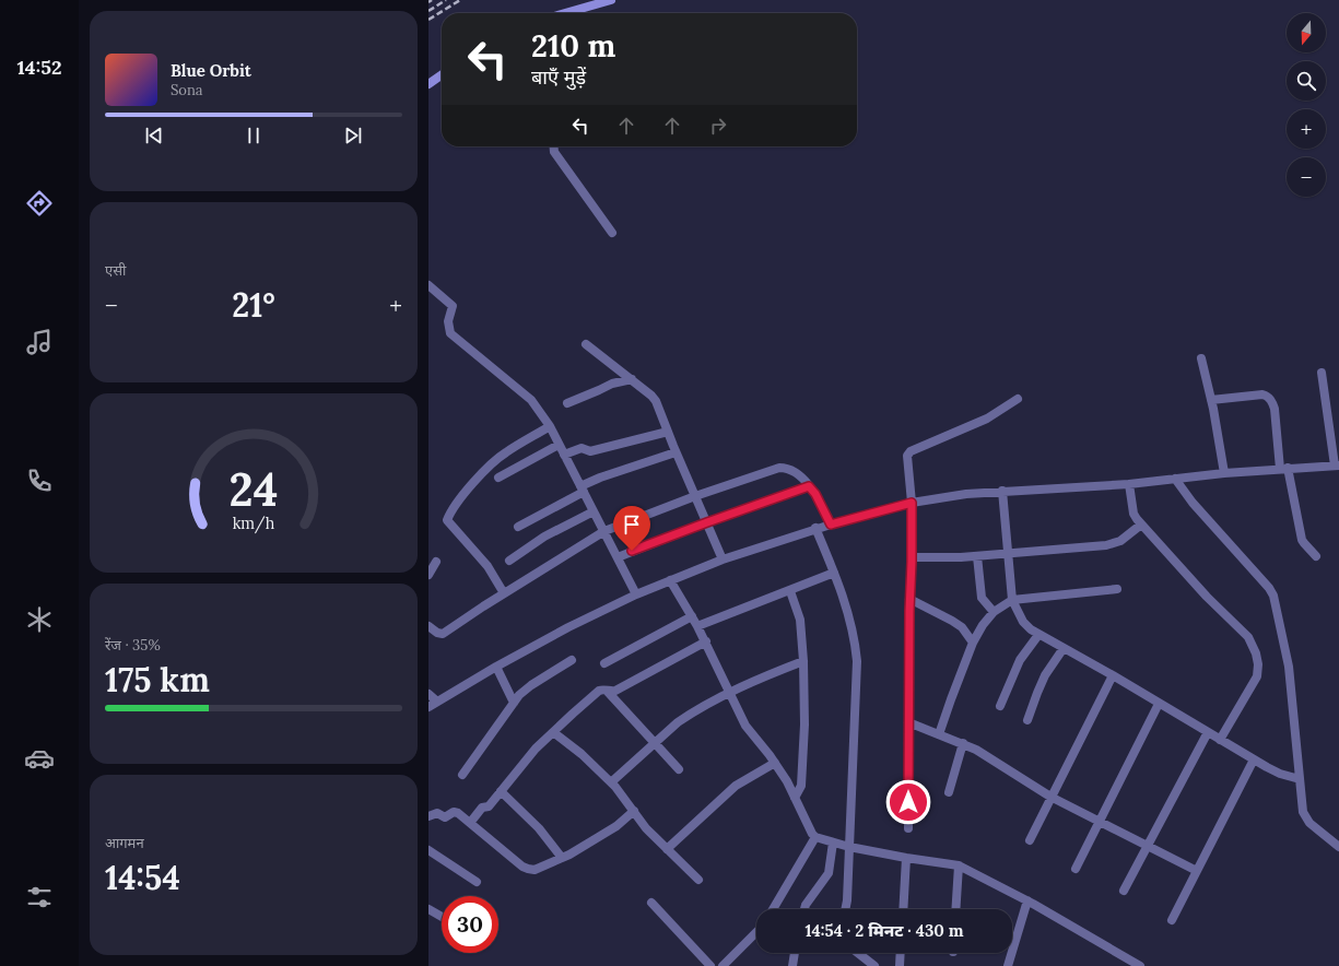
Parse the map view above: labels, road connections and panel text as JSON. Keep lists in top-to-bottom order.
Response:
{
  "north": "bottom",
  "page": {
    "tabs": "14:52",
    "map_buttons": ["+", "−"],
    "turn": ["210 m", "बाएँ मुड़ें"],
    "song": ["Blue Orbit", "Sona"],
    "tile": [
      "एसी",
      ["रेंज · 35%", "175 km"],
      ["आगमन", "14:54"]
    ],
    "heat": ["−", "21°", "+"],
    "limit": "30",
    "trip": "14:54 · 2 मिनट · 430 m",
    "gauge": ["24", "km/h"]
  }
}
